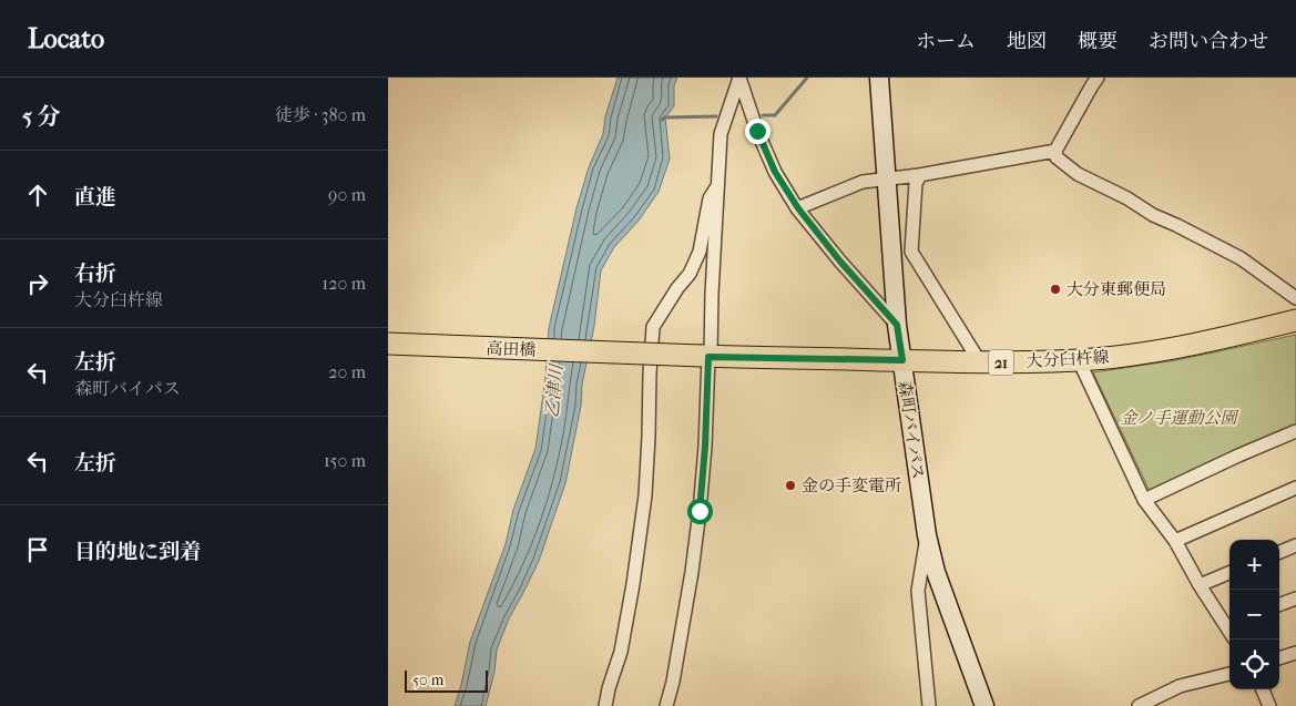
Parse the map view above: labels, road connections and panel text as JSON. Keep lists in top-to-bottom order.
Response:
{
  "streets": {
    "main road": [
      "高田橋",
      "大分臼杵線",
      "21",
      "森町バイパス"
    ]
  },
  "crossings": [
    ["高田橋", "大分臼杵線"],
    ["大分臼杵線", "森町バイパス"]
  ],
  "water": ["乙津川"],
  "parks": ["金ノ手運動公園"],
  "places": ["大分東郵便局", "金の手変電所"],
  "scale_bar": "50 m",
  "page": {
    "header": "Locato",
    "nav": [
      "ホーム",
      "地図",
      "概要",
      "お問い合わせ"
    ],
    "heading": ["5 分", "徒歩 · 380 m"],
    "list": [
      ["直進", "90 m"],
      ["右折", "大分臼杵線", "120 m"],
      ["左折", "森町バイパス", "20 m"],
      ["左折", "150 m"],
      "目的地に到着"
    ],
    "map_buttons": ["+", "−"],
    "scale": "50 m"
  }
}
